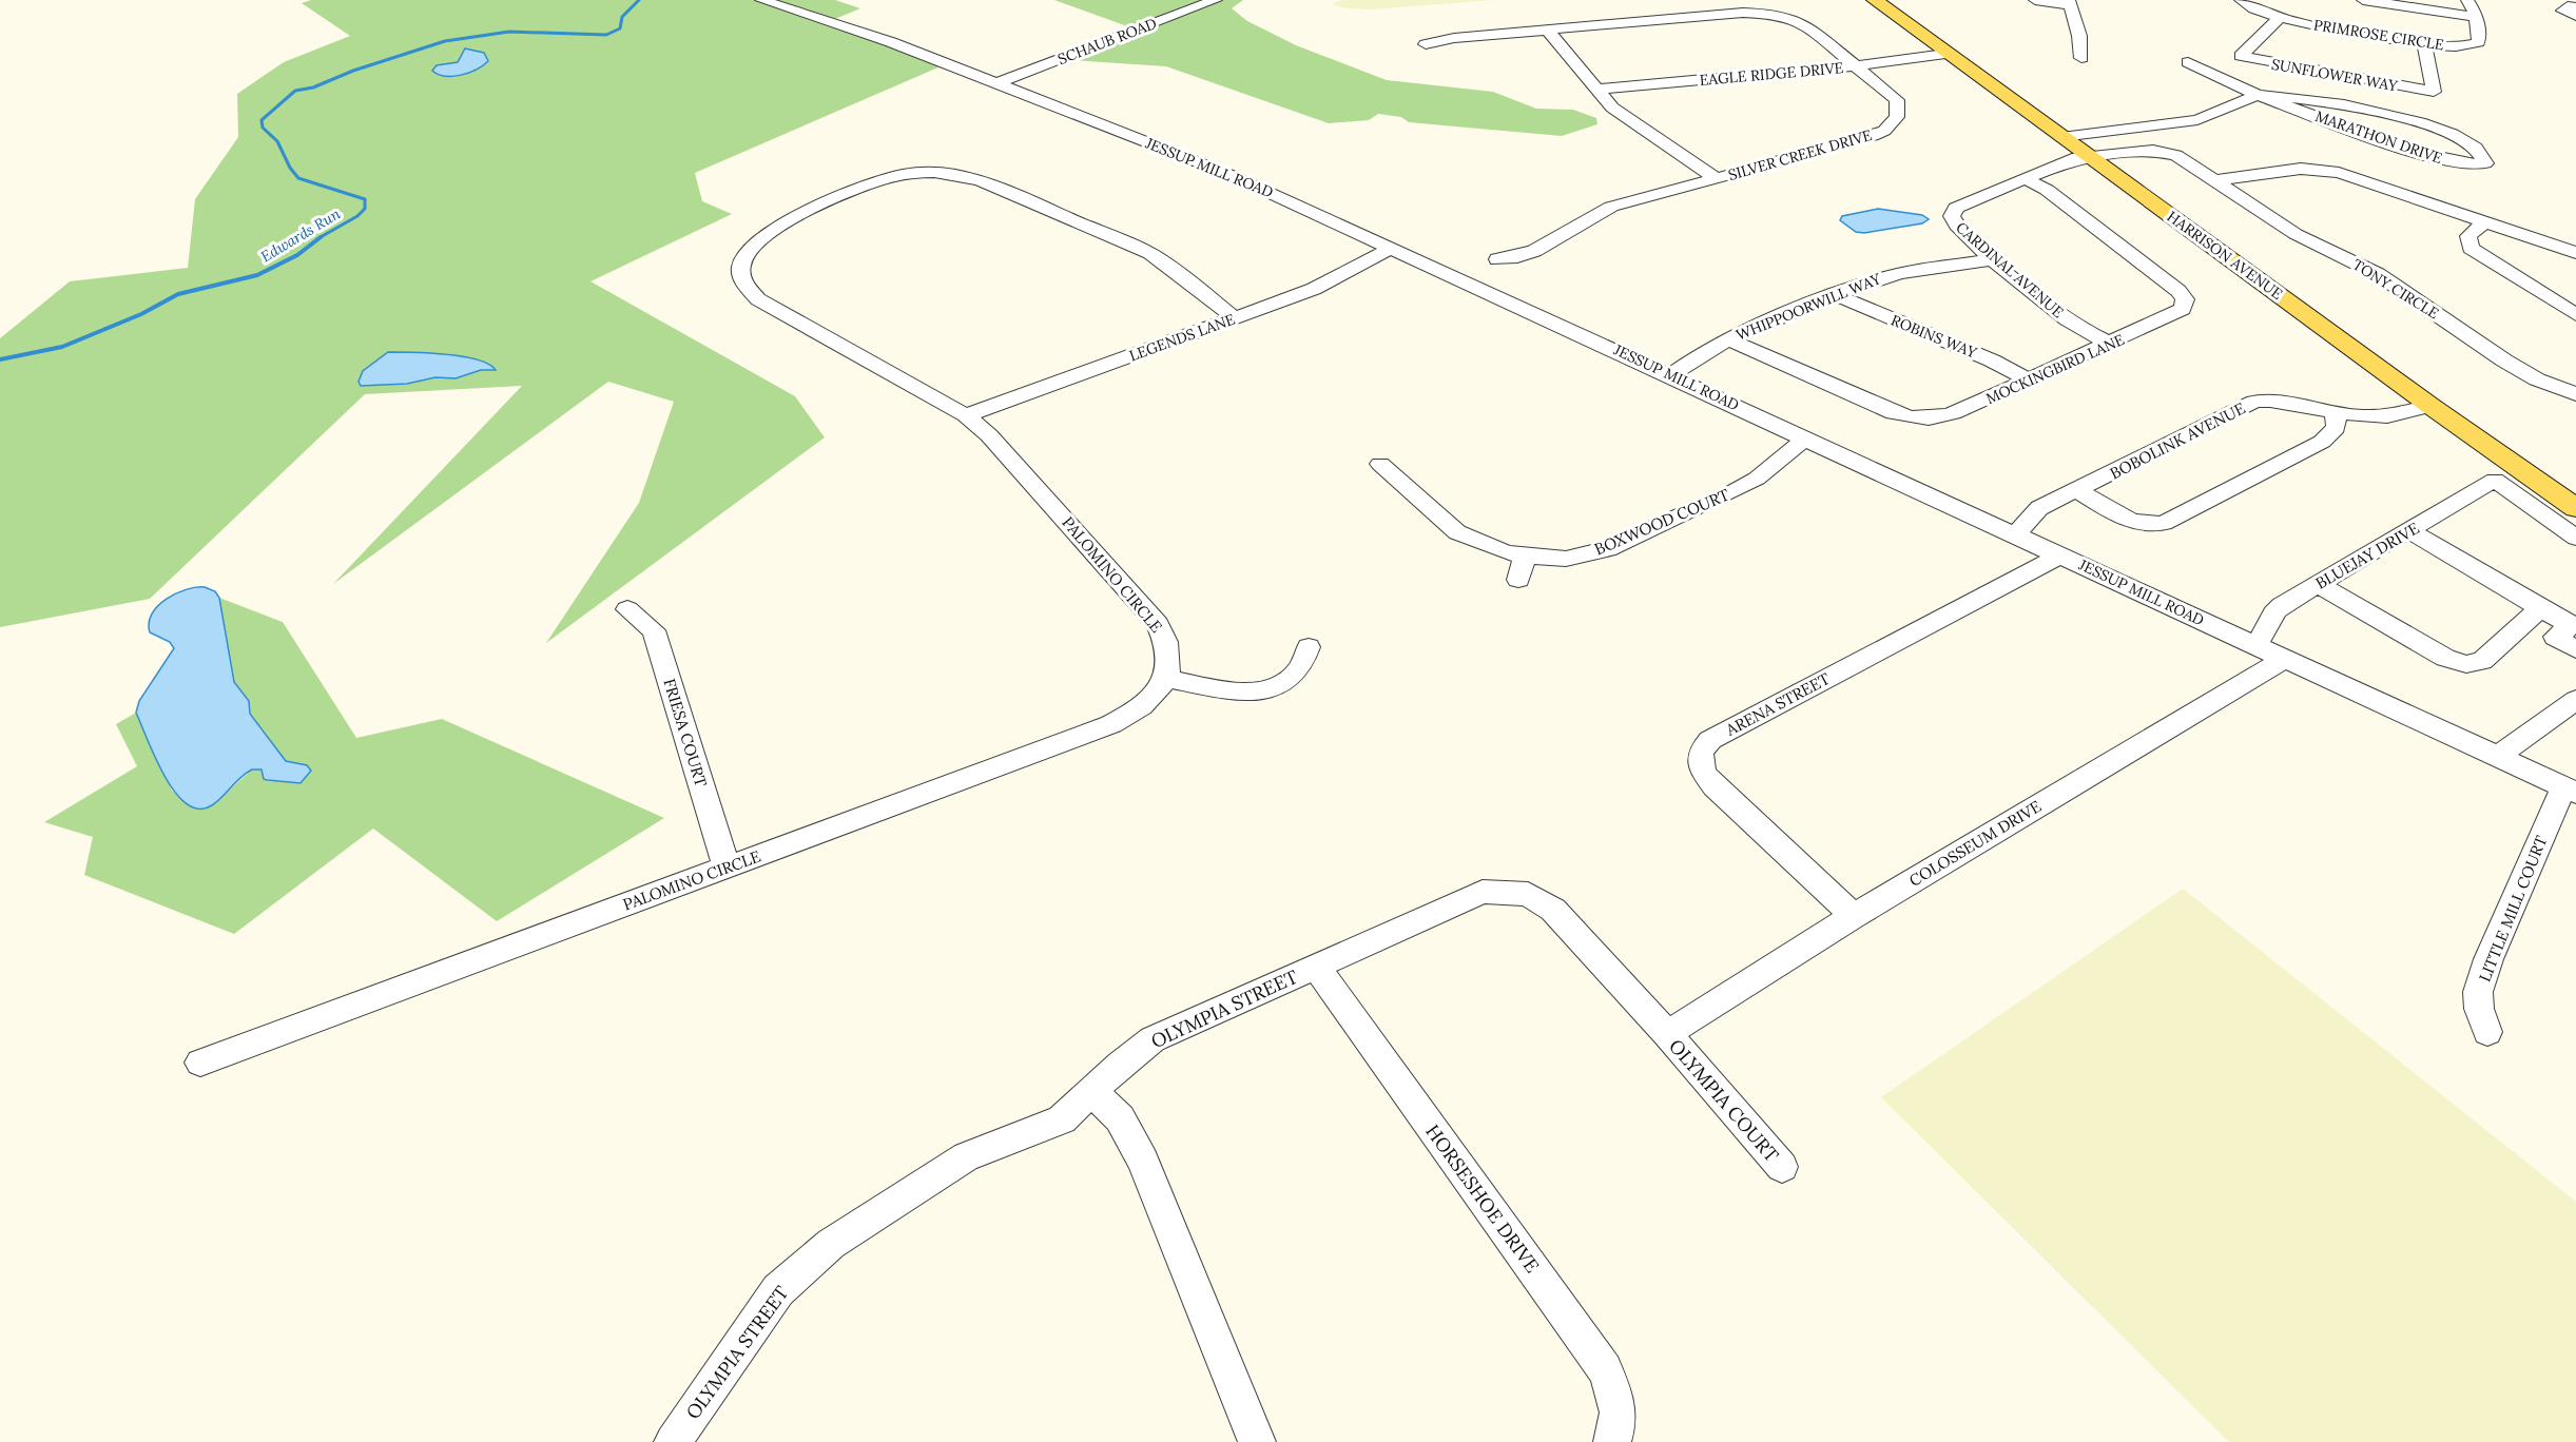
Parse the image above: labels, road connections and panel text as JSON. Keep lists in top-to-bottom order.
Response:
{
  "streets": {
    "main road": ["HARRISON AVENUE"],
    "street": [
      "PRIMROSE CIRCLE",
      "SCHAUB ROAD",
      "EAGLE RIDGE DRIVE",
      "SUNFLOWER WAY",
      "MARATHON DRIVE",
      "SILVER CREEK DRIVE",
      "JESSUP MILL ROAD",
      "CARDINAL AVENUE",
      "TONY CIRCLE",
      "WHIPPOORWILL WAY",
      "ROBINS WAY",
      "LEGENDS LANE",
      "MOCKINGBIRD LANE",
      "BOBOLINK AVENUE",
      "BOXWOOD COURT",
      "BLUEJAY DRIVE",
      "PALOMINO CIRCLE",
      "ARENA STREET",
      "FRIESA COURT",
      "COLOSSEUM DRIVE",
      "LITTLE MILL COURT",
      "OLYMPIA STREET",
      "OLYMPIA COURT",
      "HORSESHOE DRIVE"
    ]
  },
  "crossings": [
    ["PRIMROSE CIRCLE", "SUNFLOWER WAY"],
    ["SCHAUB ROAD", "JESSUP MILL ROAD"],
    ["EAGLE RIDGE DRIVE", "SILVER CREEK DRIVE"],
    ["EAGLE RIDGE DRIVE", "HARRISON AVENUE"],
    ["MARATHON DRIVE", "HARRISON AVENUE"],
    ["JESSUP MILL ROAD", "WHIPPOORWILL WAY"],
    ["JESSUP MILL ROAD", "LEGENDS LANE"],
    ["JESSUP MILL ROAD", "BOBOLINK AVENUE"],
    ["JESSUP MILL ROAD", "BOXWOOD COURT"],
    ["JESSUP MILL ROAD", "BLUEJAY DRIVE"],
    ["JESSUP MILL ROAD", "ARENA STREET"],
    ["JESSUP MILL ROAD", "COLOSSEUM DRIVE"],
    ["JESSUP MILL ROAD", "LITTLE MILL COURT"],
    ["HARRISON AVENUE", "CARDINAL AVENUE"],
    ["HARRISON AVENUE", "TONY CIRCLE"],
    ["HARRISON AVENUE", "BOBOLINK AVENUE"],
    ["CARDINAL AVENUE", "TONY CIRCLE"],
    ["CARDINAL AVENUE", "WHIPPOORWILL WAY"],
    ["CARDINAL AVENUE", "MOCKINGBIRD LANE"],
    ["WHIPPOORWILL WAY", "ROBINS WAY"],
    ["WHIPPOORWILL WAY", "MOCKINGBIRD LANE"],
    ["ROBINS WAY", "MOCKINGBIRD LANE"],
    ["LEGENDS LANE", "PALOMINO CIRCLE"],
    ["PALOMINO CIRCLE", "FRIESA COURT"],
    ["ARENA STREET", "COLOSSEUM DRIVE"],
    ["COLOSSEUM DRIVE", "OLYMPIA STREET"],
    ["COLOSSEUM DRIVE", "OLYMPIA COURT"],
    ["OLYMPIA STREET", "OLYMPIA COURT"],
    ["OLYMPIA STREET", "HORSESHOE DRIVE"]
  ],
  "water": ["Edwards Run"]
}
